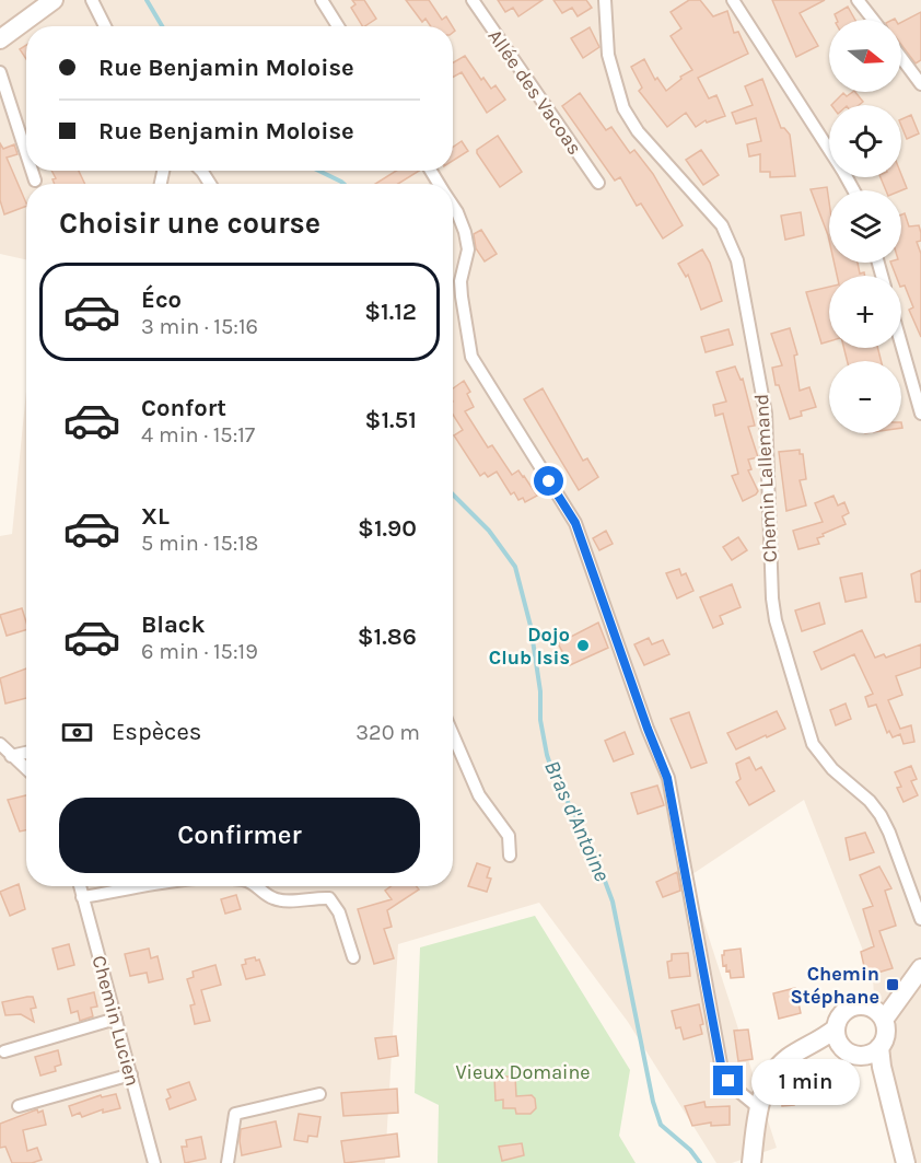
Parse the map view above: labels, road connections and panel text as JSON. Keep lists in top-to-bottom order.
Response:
{
  "streets": {
    "street": ["Allée des Vacoas", "Chemin Lallemand", "Chemin Lucien"]
  },
  "water": ["Bras d'Antoine"],
  "parks": ["Vieux Domaine"],
  "places": {
    "other": ["Dojo Club Isis"],
    "transit": ["Chemin Stéphane"]
  },
  "north": "right",
  "page": {
    "map_buttons": ["+", "−"],
    "banner": ["Rue Benjamin Moloise", "Rue Benjamin Moloise"],
    "heading": "Choisir une course",
    "list": [
      {
        "name": "Éco",
        "note": "3 min · 15:16",
        "value": "$1.12"
      },
      {
        "name": "Confort",
        "note": "4 min · 15:17",
        "value": "$1.51"
      },
      {
        "name": "XL",
        "note": "5 min · 15:18",
        "value": "$1.90"
      },
      {
        "name": "Black",
        "note": "6 min · 15:19",
        "value": "$1.86"
      }
    ],
    "pay": ["Espèces", "320 m"],
    "buttons": "Confirmer",
    "bubble": "1 min"
  }
}
